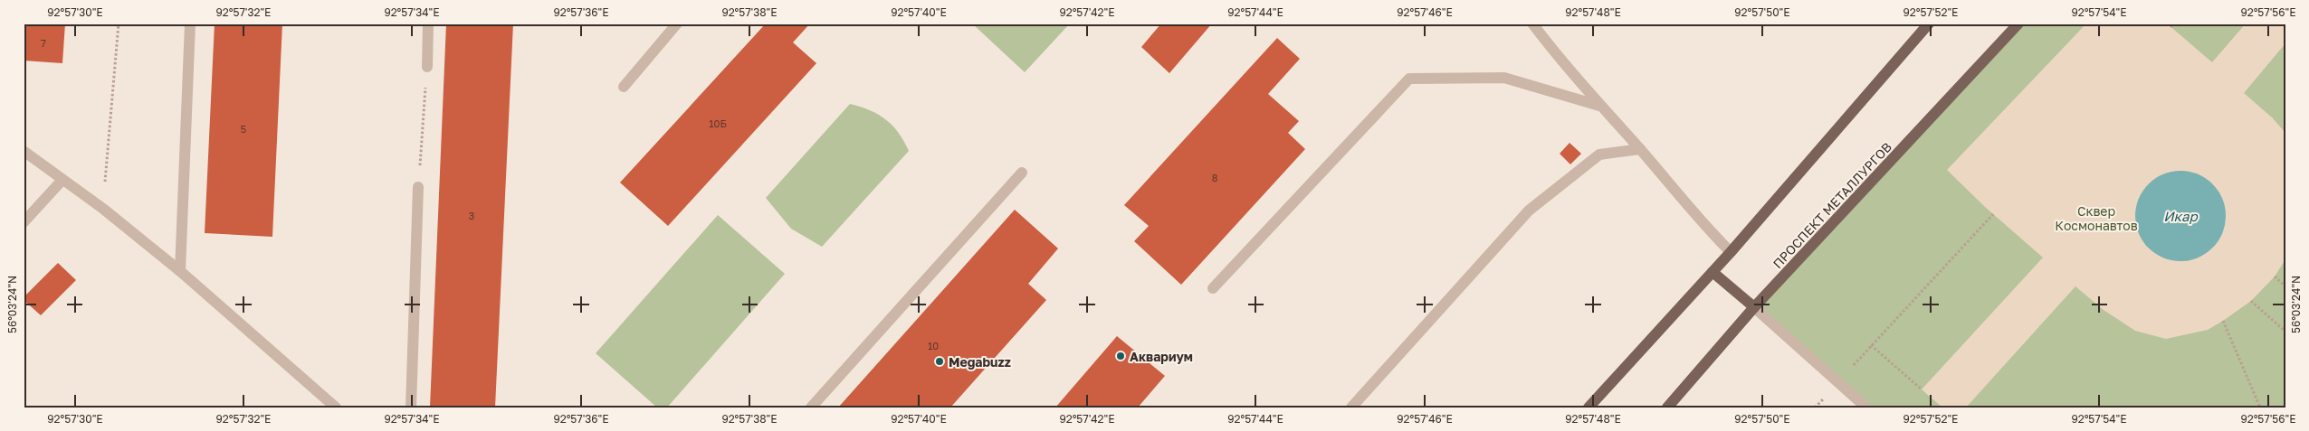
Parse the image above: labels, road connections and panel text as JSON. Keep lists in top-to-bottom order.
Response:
{
  "streets": {
    "main road": ["ПРОСПЕКТ МЕТАЛЛУРГОВ"]
  },
  "water": ["Икар"],
  "parks": ["Сквер Космонавтов"],
  "places": ["Аквариум", "Megabuzz"],
  "house_numbers": [
    "7",
    "10Б",
    "5",
    "8",
    "3",
    "10"
  ],
  "coordinates": [
    "92°57'30\"E",
    "92°57'32\"E",
    "92°57'34\"E",
    "92°57'36\"E",
    "92°57'38\"E",
    "92°57'40\"E",
    "92°57'42\"E",
    "92°57'44\"E",
    "92°57'46\"E",
    "92°57'48\"E",
    "92°57'50\"E",
    "92°57'52\"E",
    "92°57'54\"E",
    "92°57'56\"E",
    "56°03'24\"N"
  ]
}
